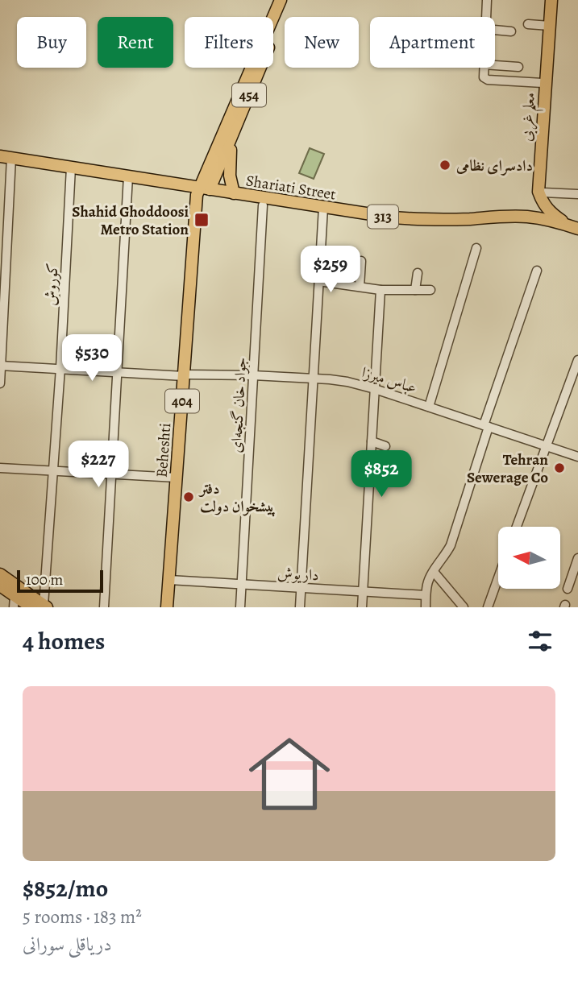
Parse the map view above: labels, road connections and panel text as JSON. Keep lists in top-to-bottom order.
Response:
{
  "streets": {
    "main road": [
      "454",
      "معلم غربی",
      "Shariati Street",
      "313",
      "404",
      "Beheshti"
    ],
    "street": [
      "کوروش",
      "عباس میرزا",
      "جواد خان گنجه‌ای",
      "داریوش"
    ]
  },
  "crossings": [
    ["454", "Shariati Street"],
    ["454", "Beheshti"],
    ["Shariati Street", "کوروش"],
    ["Shariati Street", "جواد خان گنجه‌ای"],
    ["Shariati Street", "Beheshti"],
    ["کوروش", "عباس میرزا"],
    ["عباس میرزا", "جواد خان گنجه‌ای"],
    ["عباس میرزا", "Beheshti"],
    ["جواد خان گنجه‌ای", "داریوش"],
    ["Beheshti", "داریوش"]
  ],
  "places": {
    "other": ["دادسرای نظامی", "Tehran Sewerage Co", "دفتر پیشخوان دولت"],
    "transit": ["Shahid Ghoddoosi Metro Station"]
  },
  "scale_bar": "100 m",
  "north": "left",
  "page": {
    "chip": [
      "Buy",
      "Rent",
      "Filters",
      "New",
      "Apartment"
    ],
    "price": [
      "$259",
      "$530",
      "$227",
      "$852"
    ],
    "scale": "100 m",
    "heading": "4 homes",
    "list": [
      {
        "name": "$852/mo",
        "note": "5 rooms · 183 m² · دریاقلی سورانی"
      }
    ]
  }
}
